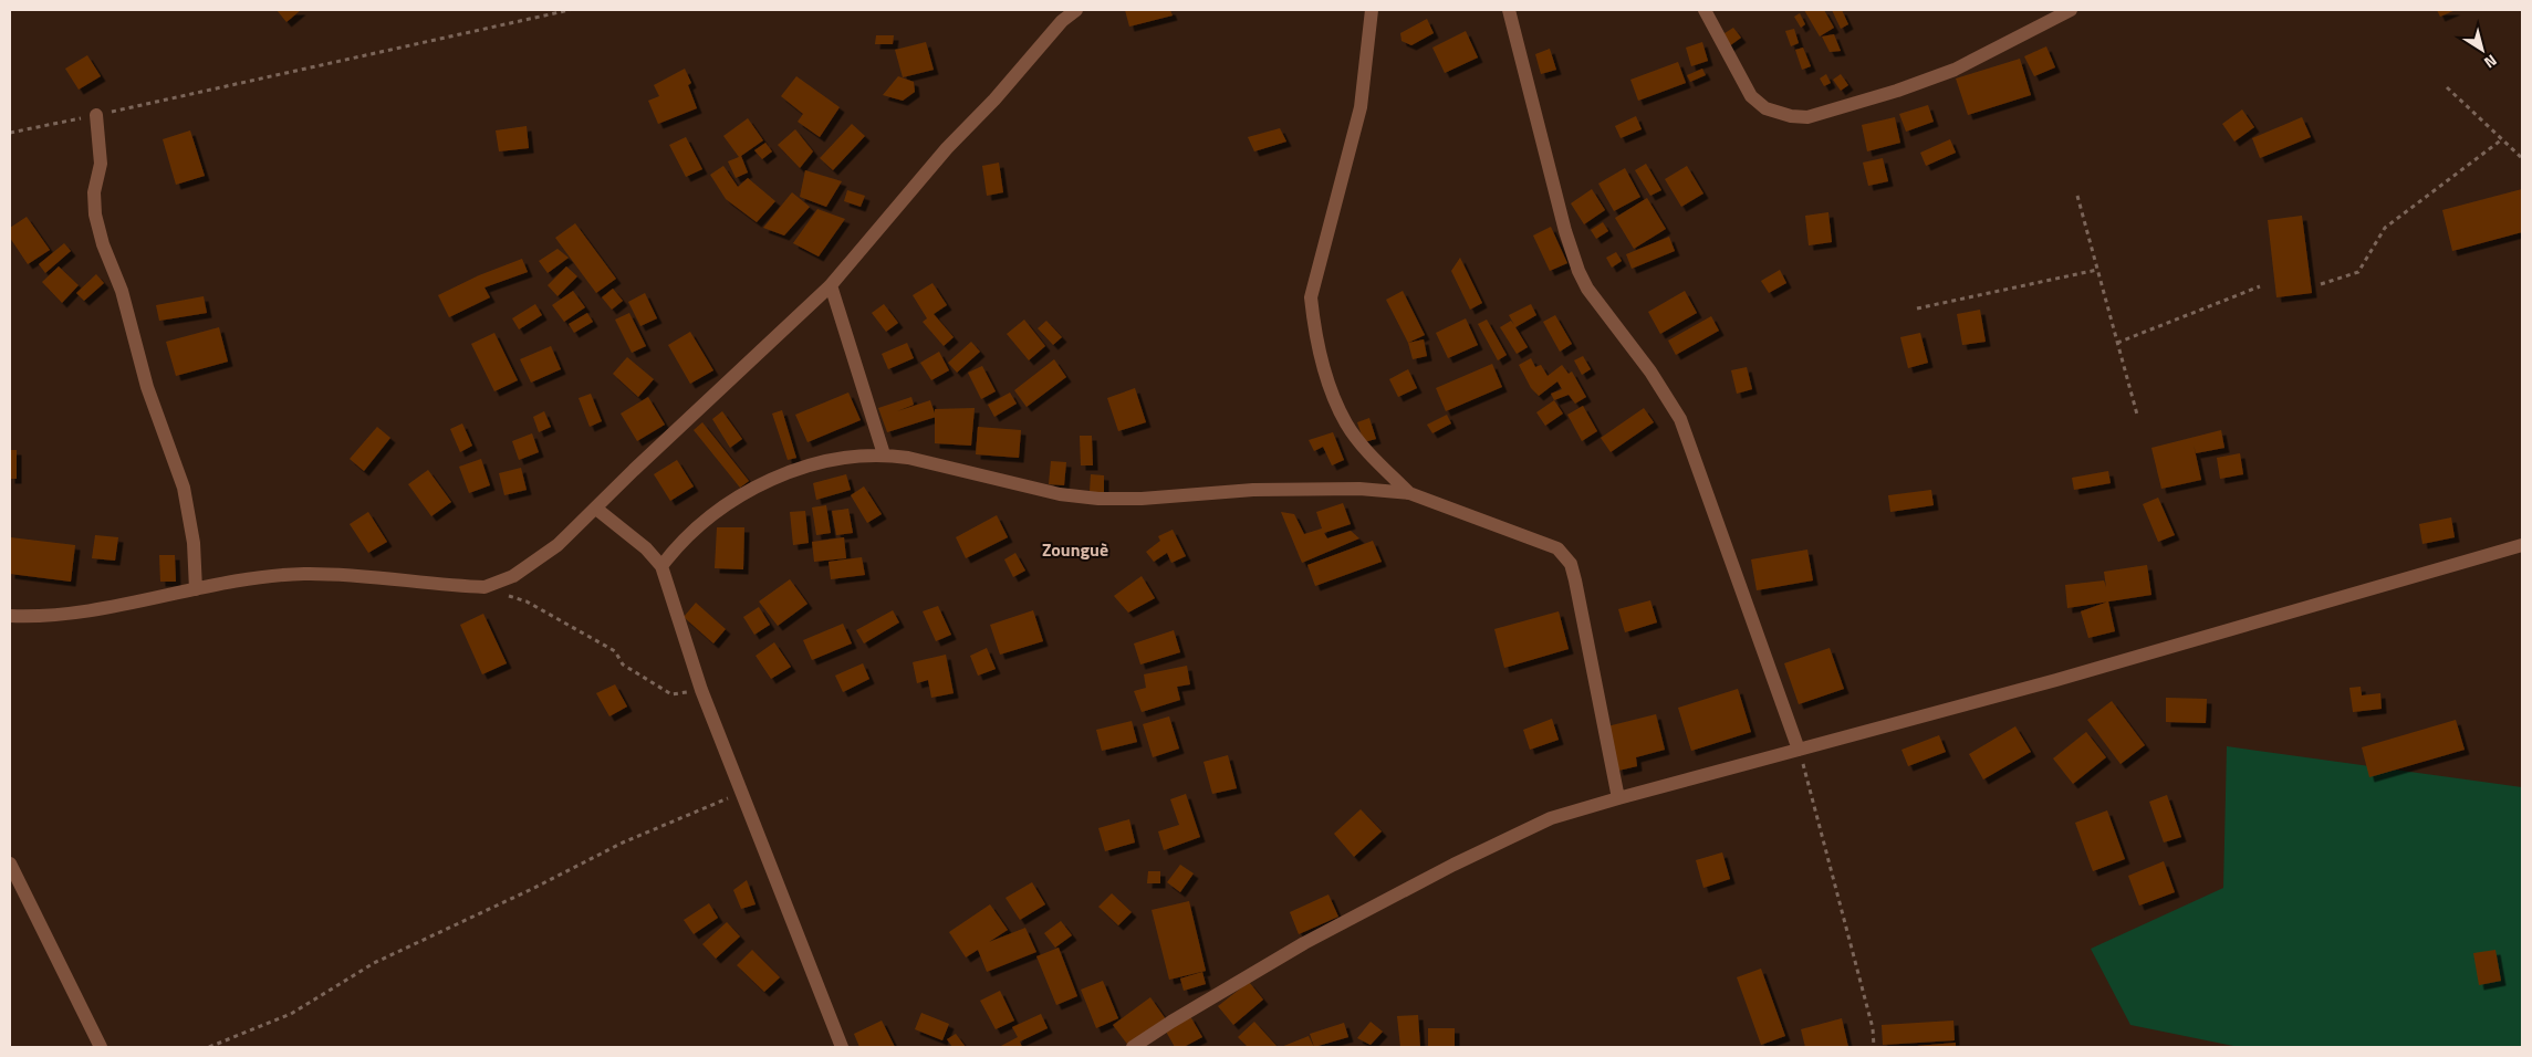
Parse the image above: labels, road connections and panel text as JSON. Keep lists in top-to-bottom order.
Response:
{
  "districts": ["Zounguè"],
  "north": "bottom right"
}
